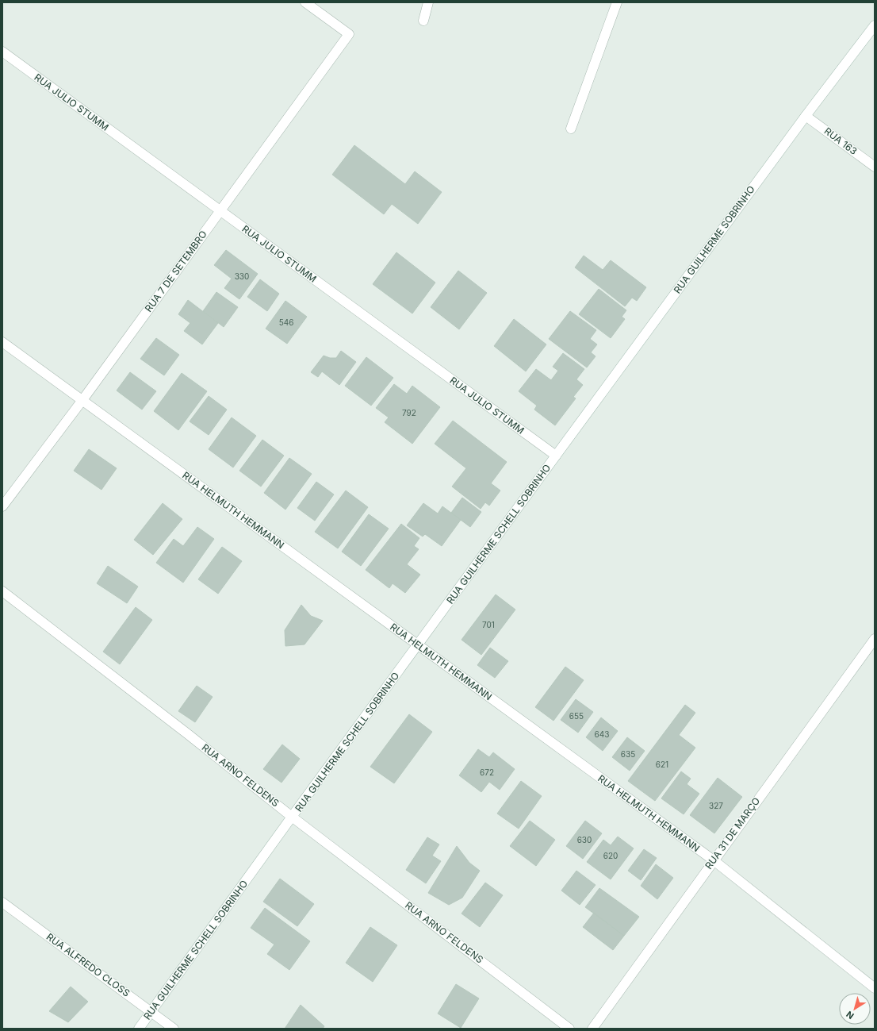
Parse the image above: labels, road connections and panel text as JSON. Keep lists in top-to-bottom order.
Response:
{
  "streets": {
    "street": [
      "RUA JULIO STUMM",
      "RUA 163",
      "RUA GUILHERME SOBRINHO",
      "RUA 7 DE SETEMBRO",
      "RUA HELMUTH HEMMANN",
      "RUA GUILHERME SCHELL SOBRINHO",
      "RUA ARNO FELDENS",
      "RUA 31 DE MARÇO",
      "RUA ALFREDO CLOSS"
    ]
  },
  "crossings": [
    ["RUA JULIO STUMM", "RUA GUILHERME SOBRINHO"],
    ["RUA JULIO STUMM", "RUA 7 DE SETEMBRO"],
    ["RUA JULIO STUMM", "RUA GUILHERME SCHELL SOBRINHO"],
    ["RUA 163", "RUA GUILHERME SOBRINHO"],
    ["RUA GUILHERME SOBRINHO", "RUA GUILHERME SCHELL SOBRINHO"],
    ["RUA 7 DE SETEMBRO", "RUA HELMUTH HEMMANN"],
    ["RUA HELMUTH HEMMANN", "RUA GUILHERME SCHELL SOBRINHO"],
    ["RUA HELMUTH HEMMANN", "RUA 31 DE MARÇO"],
    ["RUA GUILHERME SCHELL SOBRINHO", "RUA ARNO FELDENS"],
    ["RUA GUILHERME SCHELL SOBRINHO", "RUA ALFREDO CLOSS"]
  ],
  "house_numbers": [
    "330",
    "546",
    "792",
    "701",
    "655",
    "643",
    "635",
    "621",
    "672",
    "327",
    "630",
    "620"
  ],
  "north": "bottom left"
}
